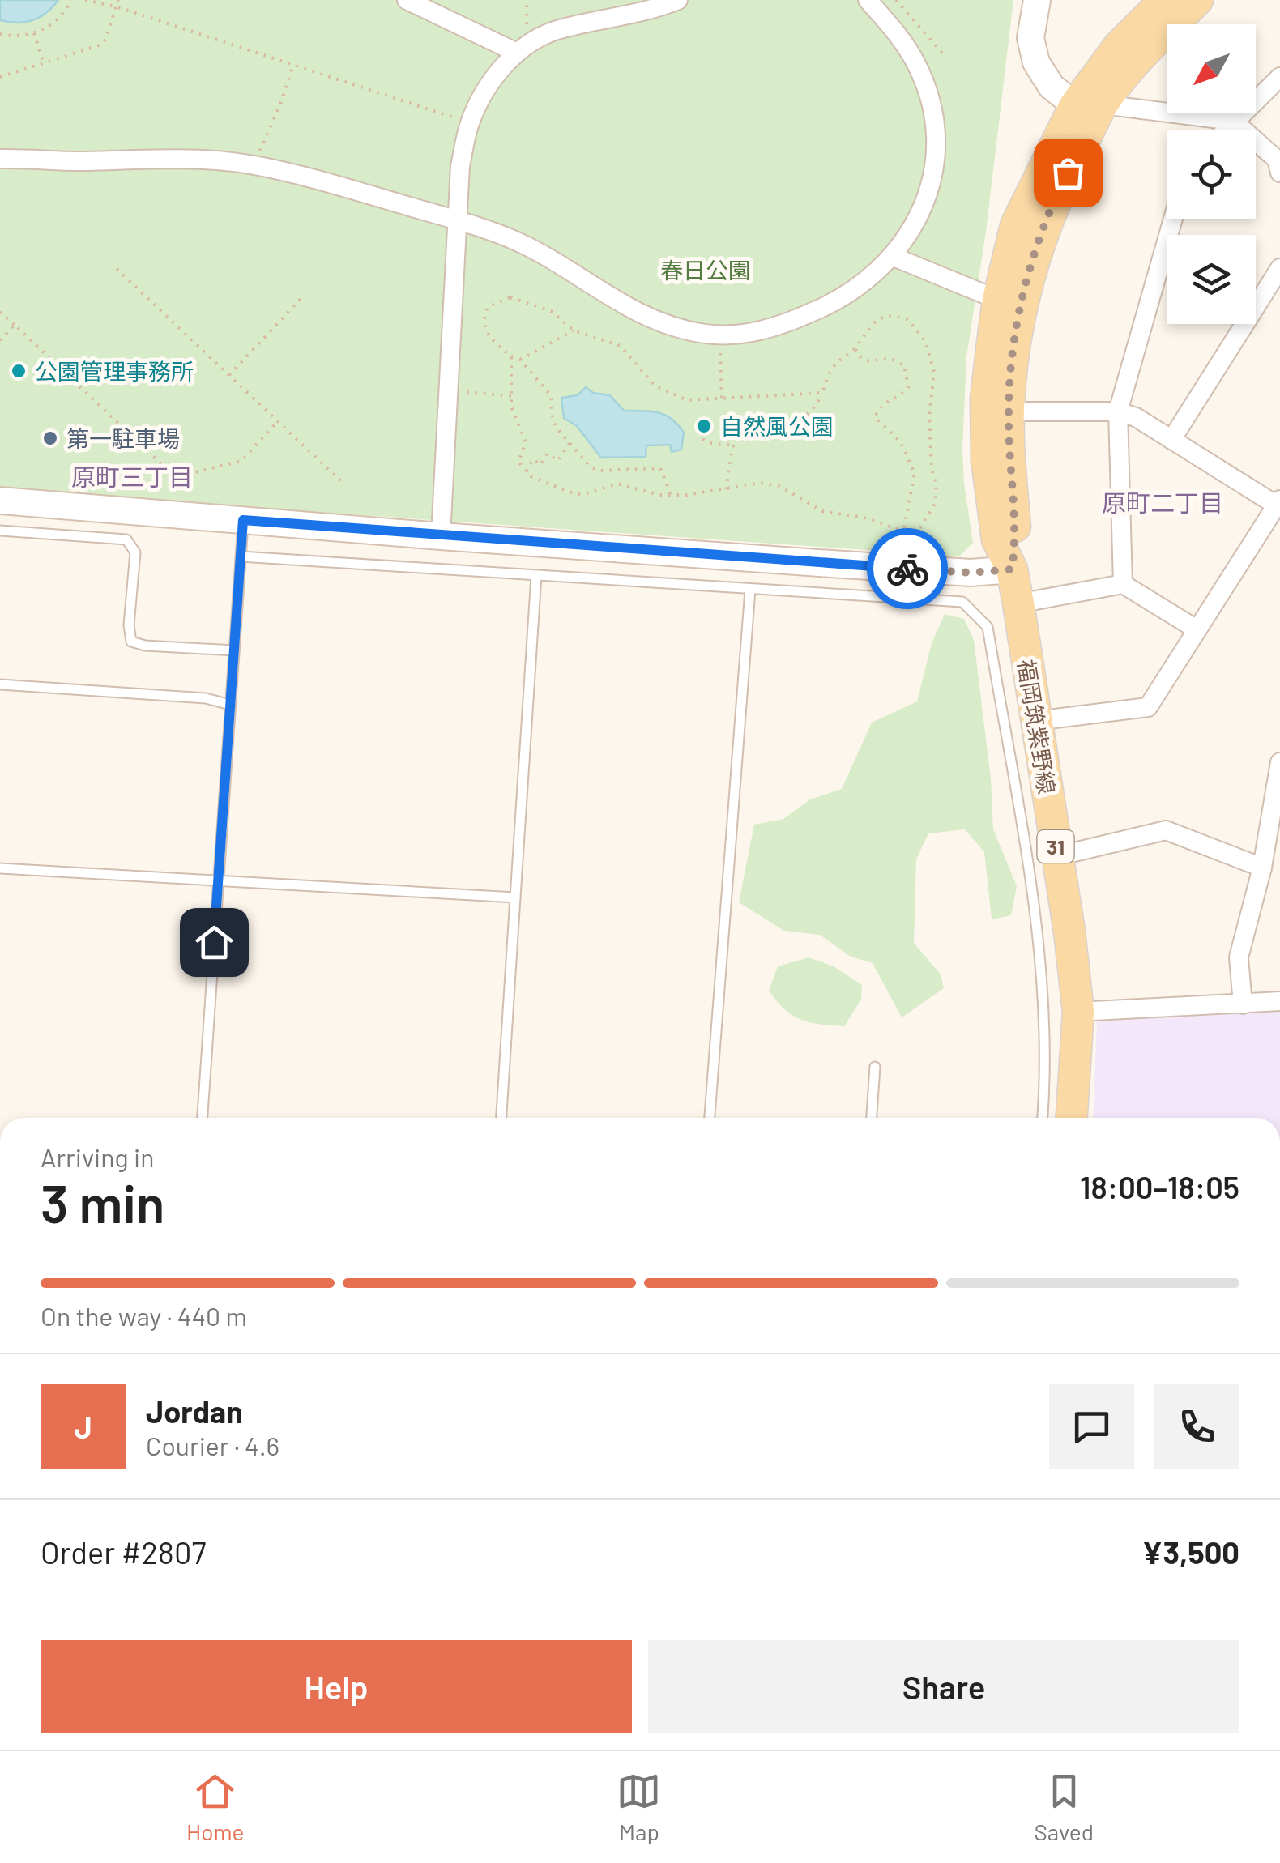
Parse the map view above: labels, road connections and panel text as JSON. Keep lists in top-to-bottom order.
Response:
{
  "streets": {
    "main road": ["福岡筑紫野線", "31"]
  },
  "districts": ["原町三丁目", "原町二丁目"],
  "parks": ["春日公園"],
  "places": ["公園管理事務所", "自然風公園", "第一駐車場"],
  "north": "bottom left",
  "page": {
    "heading": ["3 min", "Arriving in", "18:00–18:05"],
    "panel": [
      "Jordan",
      "Courier · 4.6",
      "Order #2807",
      "¥3,500"
    ],
    "bar": "On the way · 440 m",
    "round": "J",
    "buttons": ["Help", "Share"],
    "tabs": ["Home", "Map", "Saved"]
  }
}
